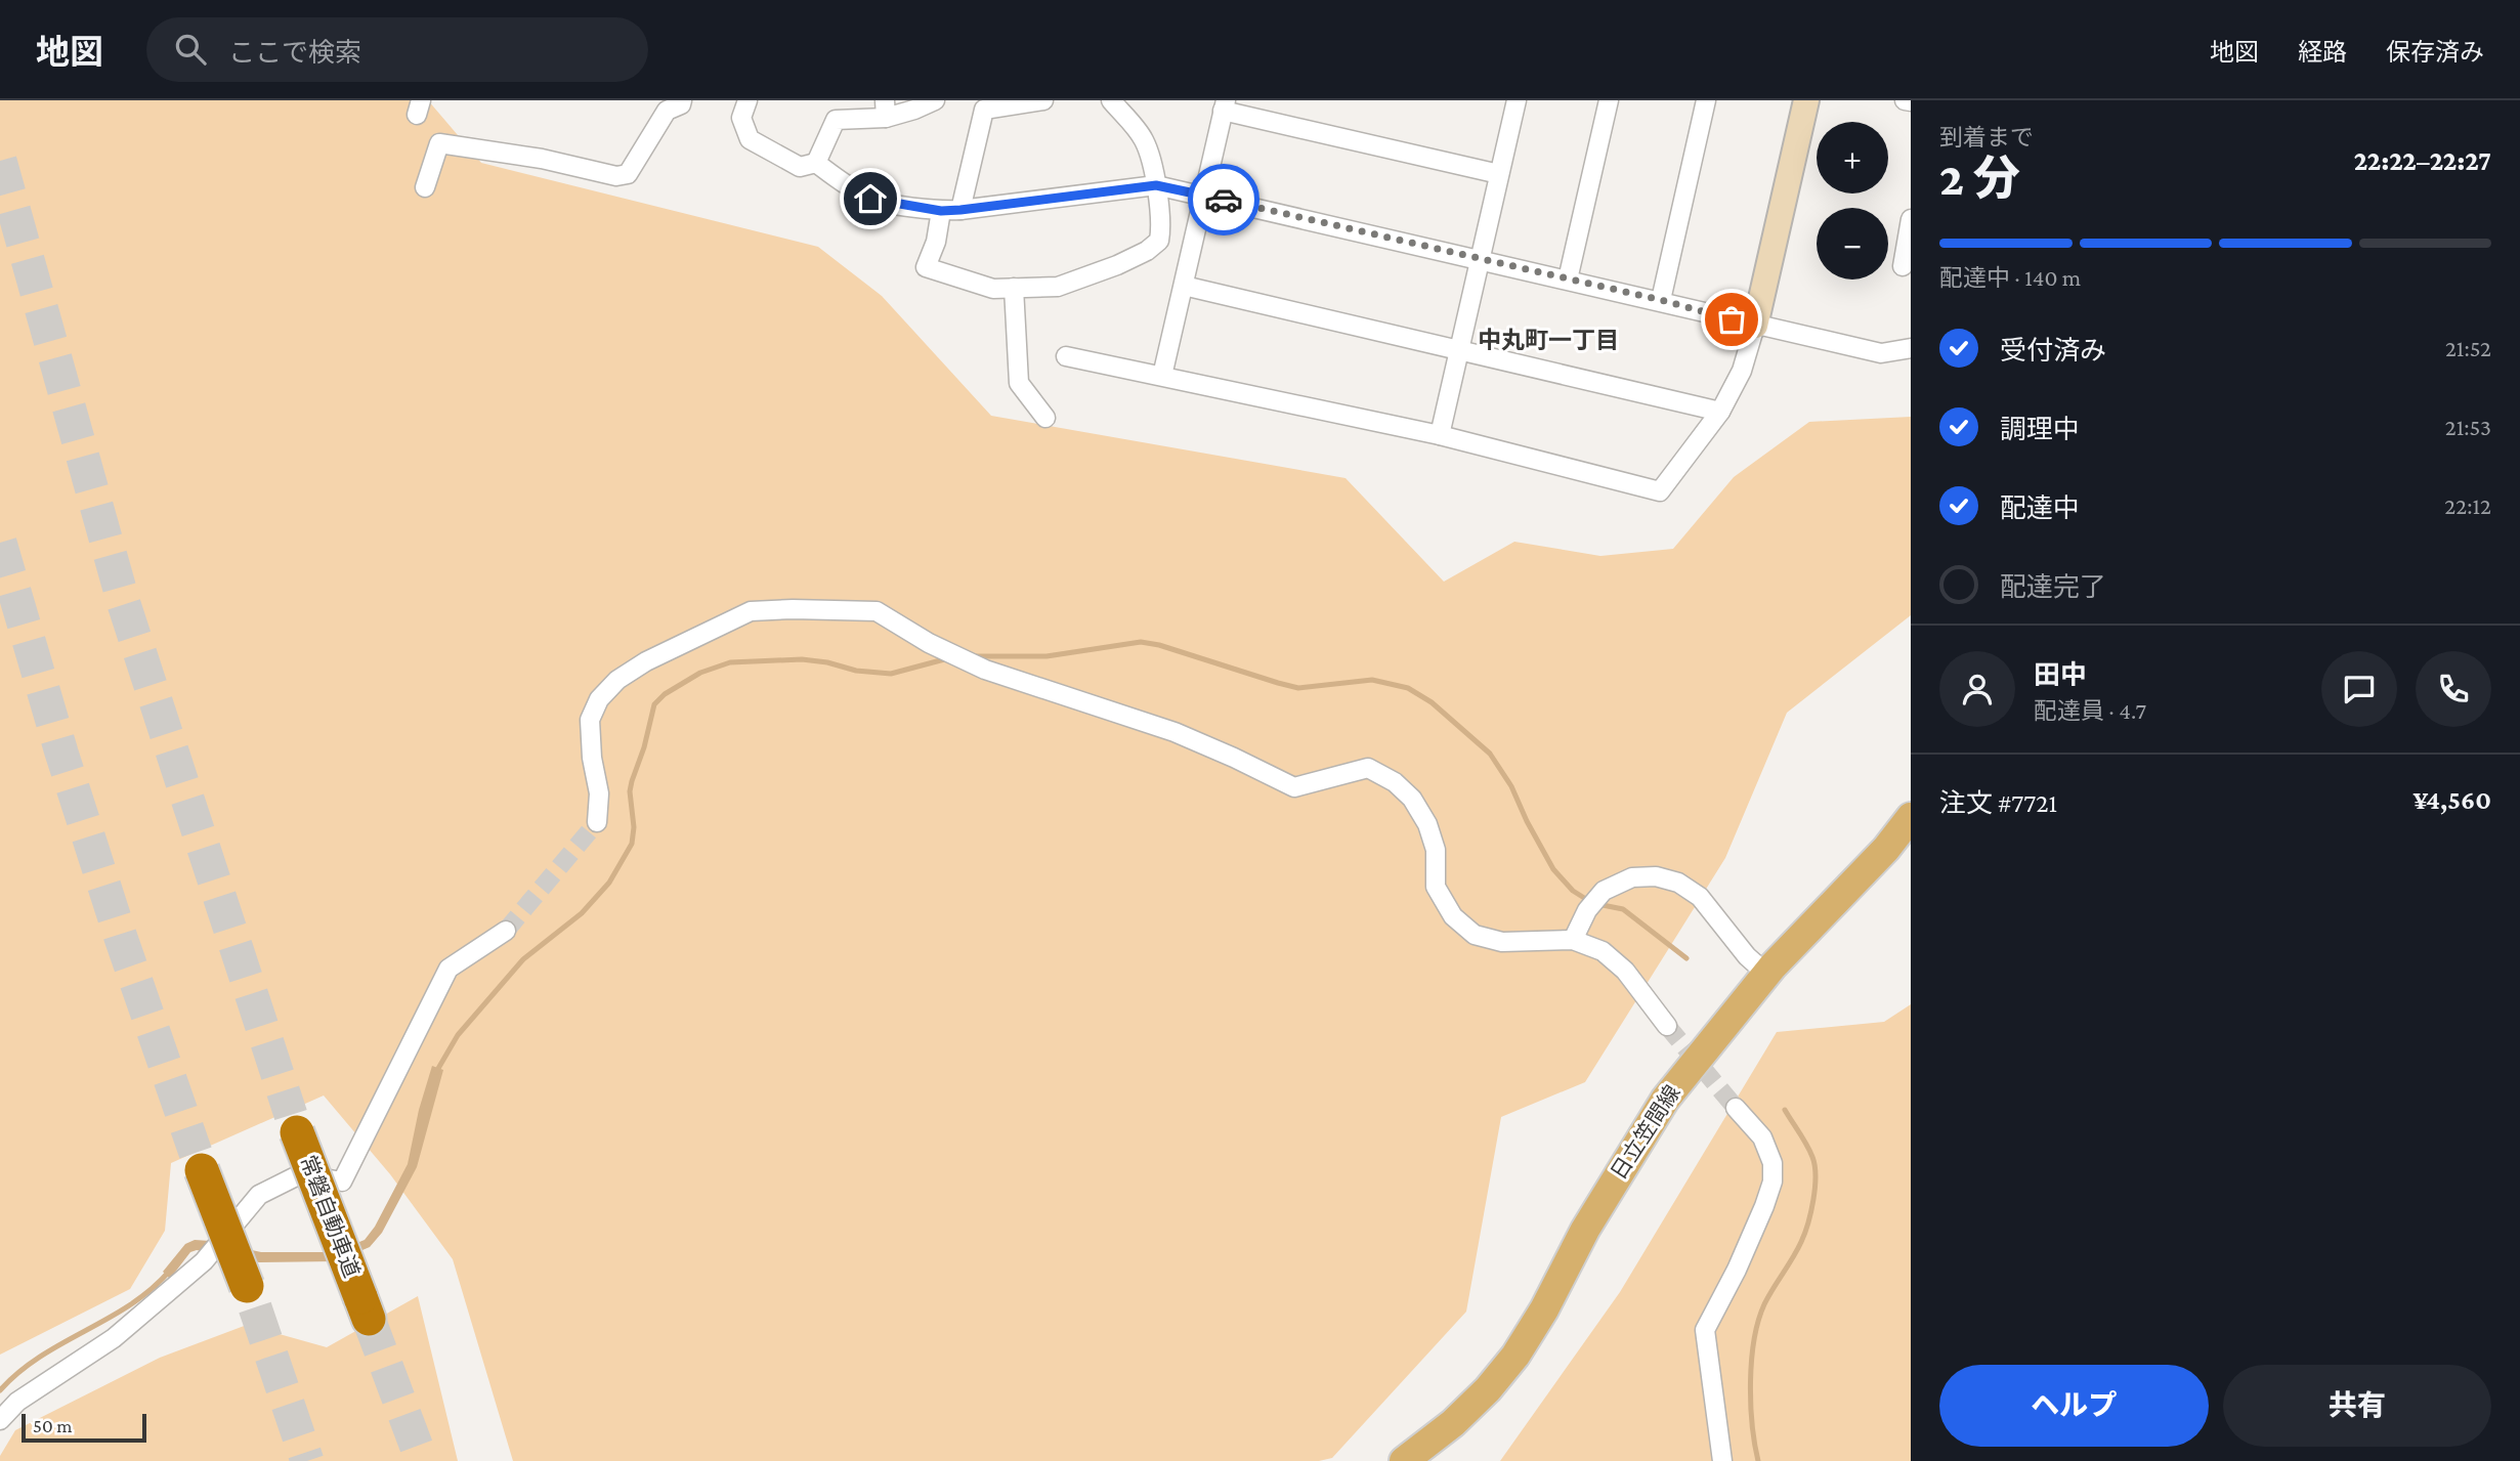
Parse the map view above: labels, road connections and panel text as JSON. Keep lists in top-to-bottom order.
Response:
{
  "streets": {
    "highway": ["常磐自動車道"],
    "main road": ["日立笠間線"]
  },
  "districts": ["中丸町一丁目"],
  "scale_bar": "50 m",
  "page": {
    "header": "地図",
    "search": "ここで検索",
    "nav": ["地図", "経路", "保存済み"],
    "heading": ["2 分", "到着まで", "22:22–22:27"],
    "panel": [
      "田中",
      "配達員 · 4.7",
      "注文 #7721",
      "¥4,560"
    ],
    "map_buttons": ["+", "−"],
    "bar": "配達中 · 140 m",
    "list": [
      ["受付済み", "21:52"],
      ["調理中", "21:53"],
      ["配達中", "22:12"],
      "配達完了"
    ],
    "buttons": ["ヘルプ", "共有"],
    "scale": "50 m"
  }
}
